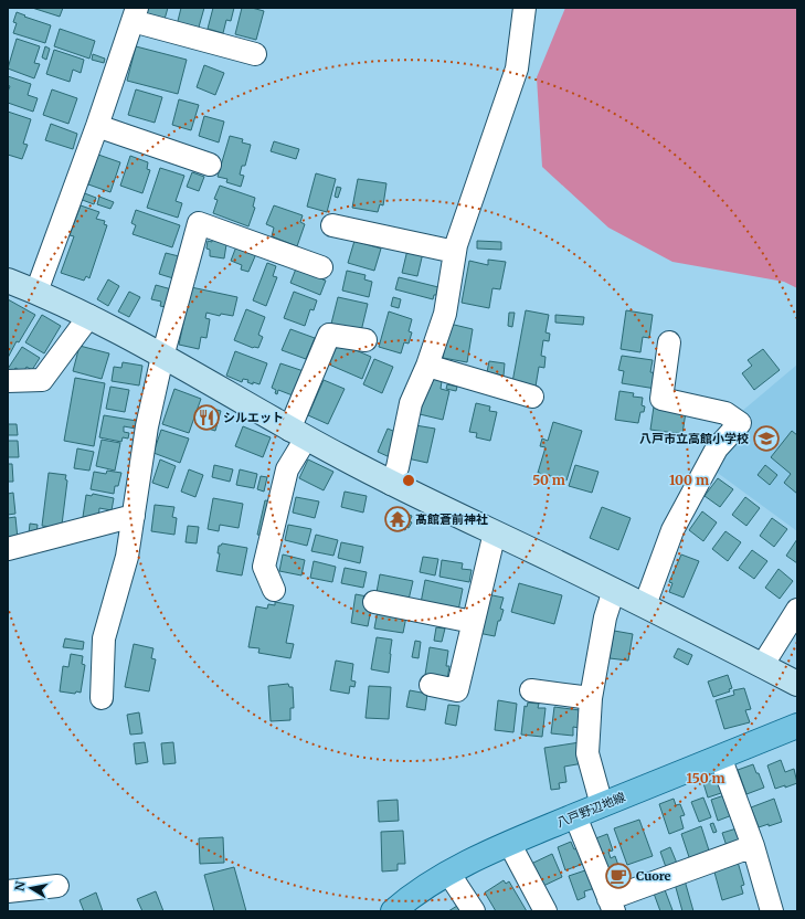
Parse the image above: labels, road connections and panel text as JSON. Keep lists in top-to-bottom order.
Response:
{
  "streets": {
    "main road": ["八戸野辺地線"]
  },
  "places": {
    "restaurant": ["シルエット"],
    "school or university": ["八戸市立高館小学校"],
    "temple": ["髙館蒼前神社"],
    "cafe": ["Cuore"]
  },
  "north": "left",
  "rings": ["50 m", "100 m", "150 m"]
}
